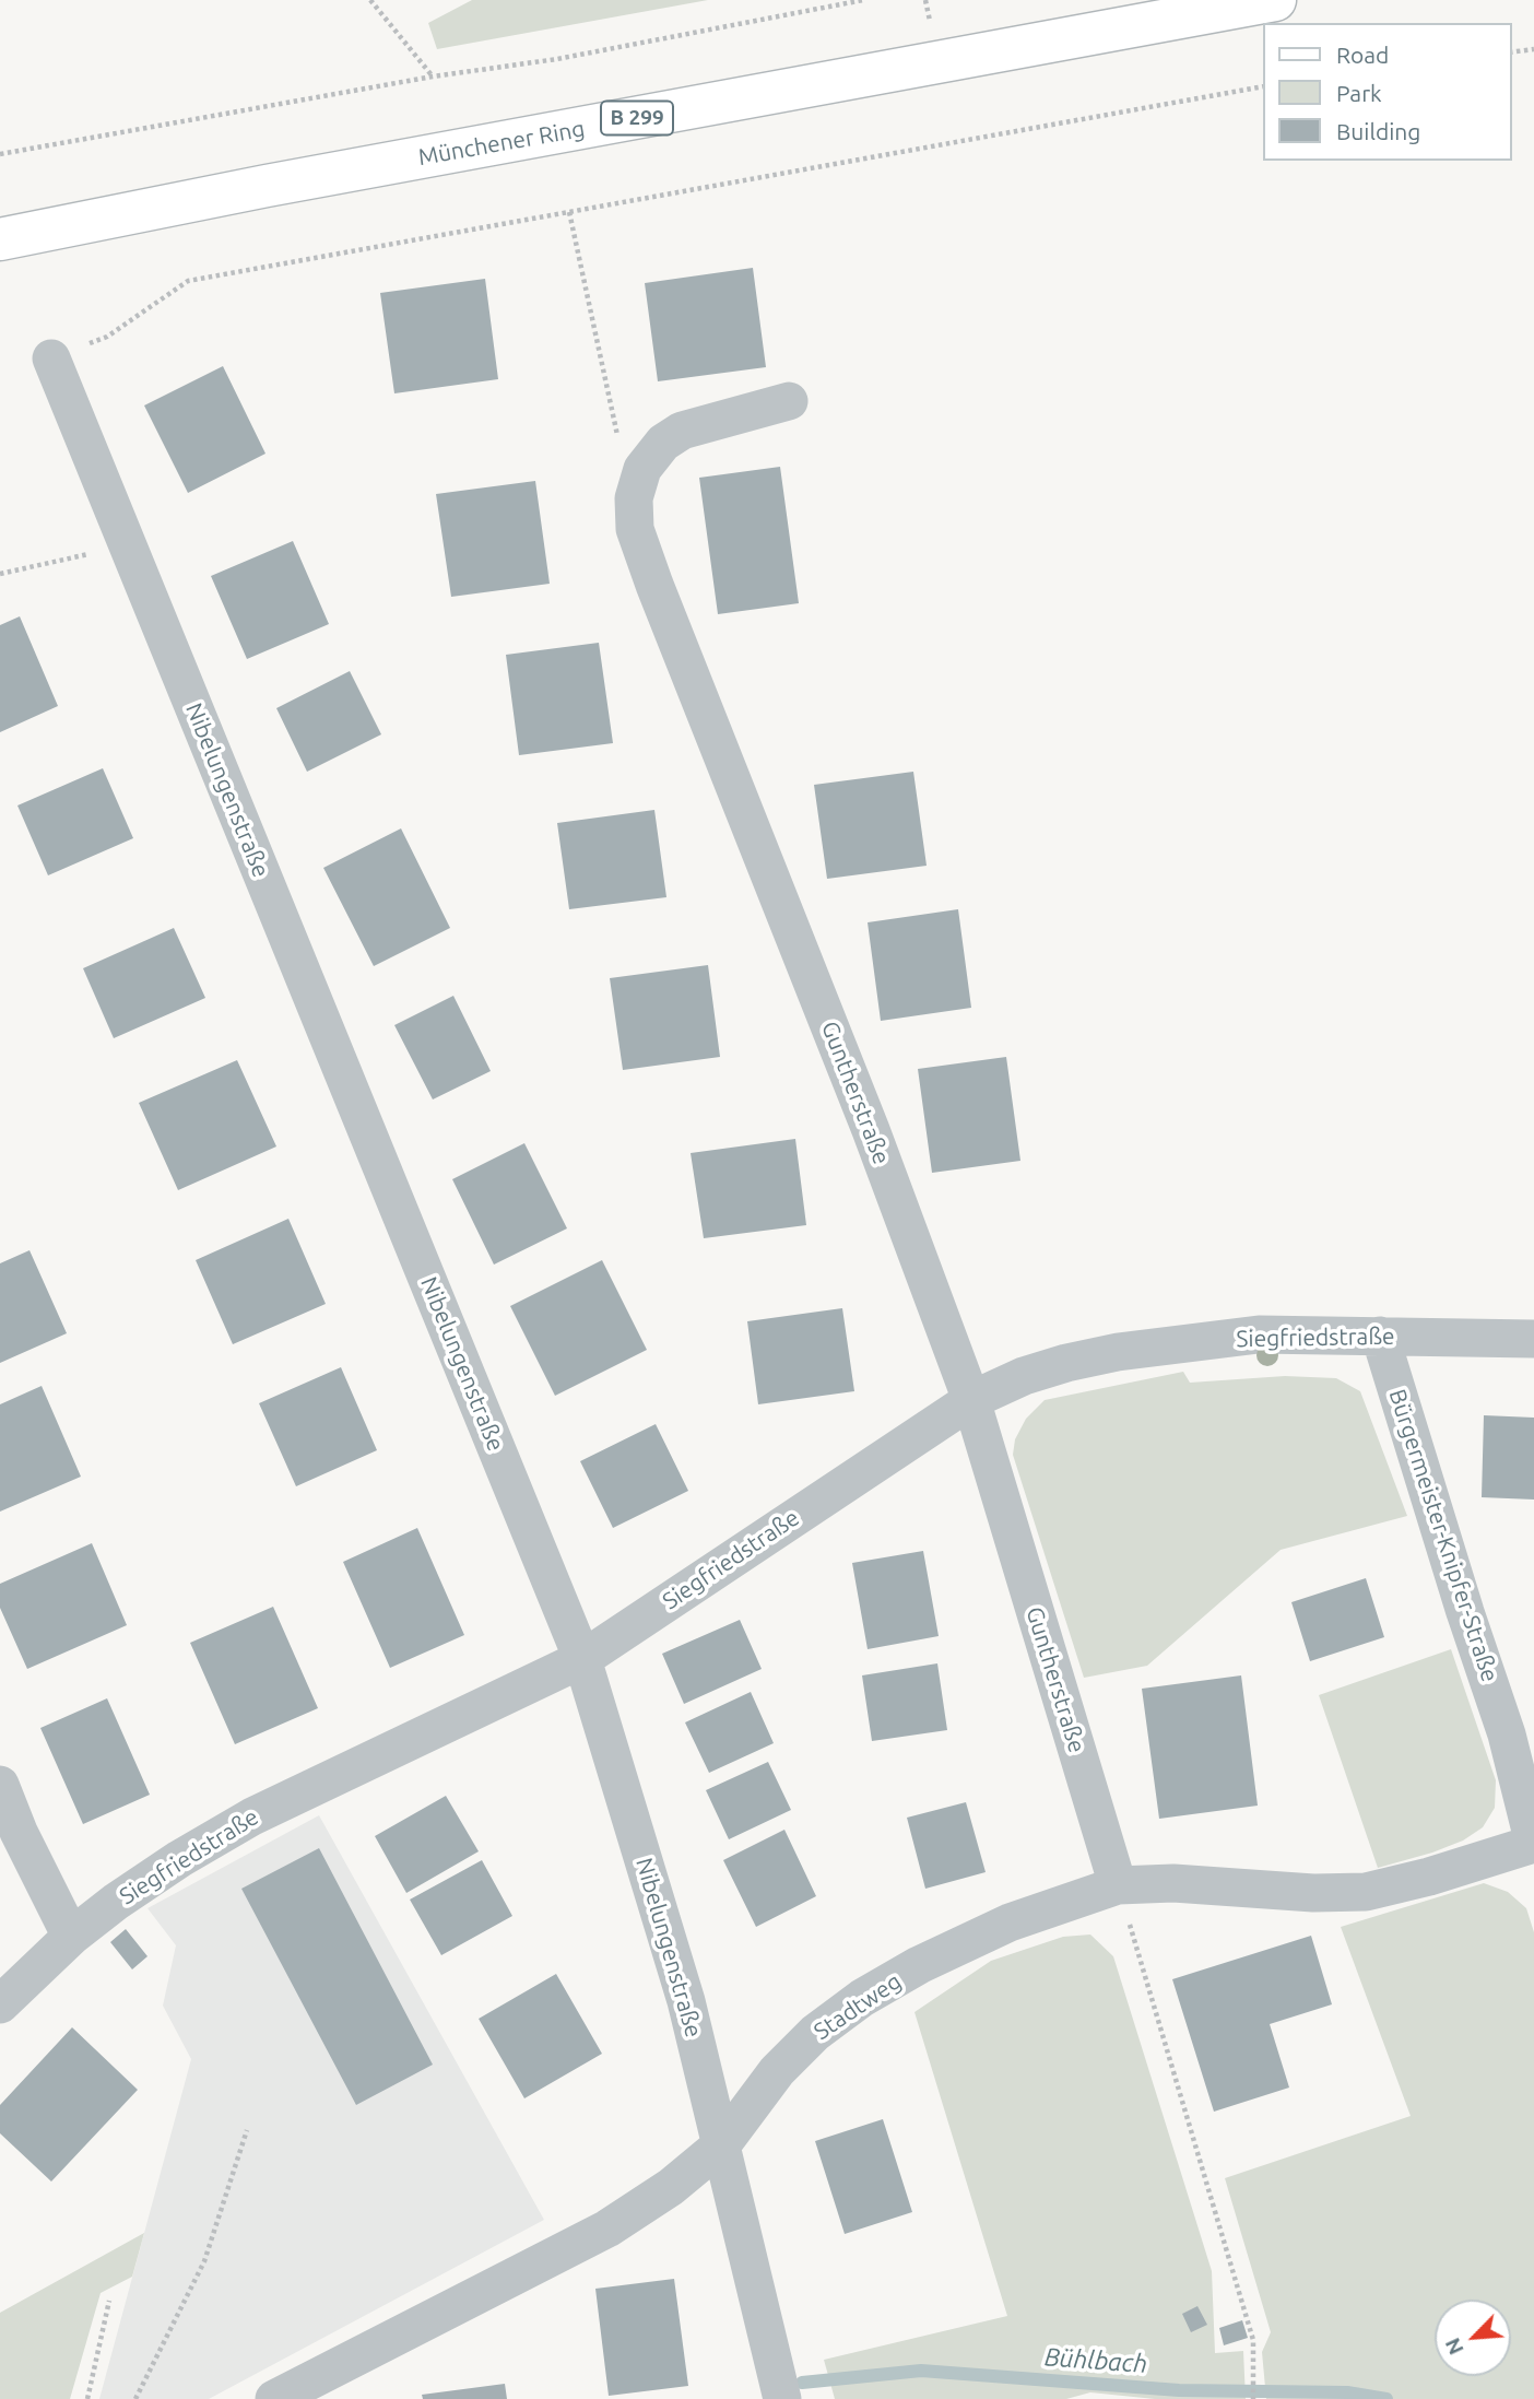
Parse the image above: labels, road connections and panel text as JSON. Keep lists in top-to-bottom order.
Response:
{
  "streets": {
    "main road": ["B 299", "Münchener Ring"],
    "street": [
      "Nibelungenstraße",
      "Guntherstraße",
      "Siegfriedstraße",
      "Bürgermeister-Knipfer-Straße",
      "Stadtweg"
    ]
  },
  "crossings": [
    ["Nibelungenstraße", "Siegfriedstraße"],
    ["Nibelungenstraße", "Stadtweg"],
    ["Guntherstraße", "Siegfriedstraße"],
    ["Guntherstraße", "Stadtweg"],
    ["Siegfriedstraße", "Bürgermeister-Knipfer-Straße"],
    ["Bürgermeister-Knipfer-Straße", "Stadtweg"]
  ],
  "water": ["Bühlbach"],
  "legend": ["Road", "Park", "Building"],
  "north": "bottom left"
}
